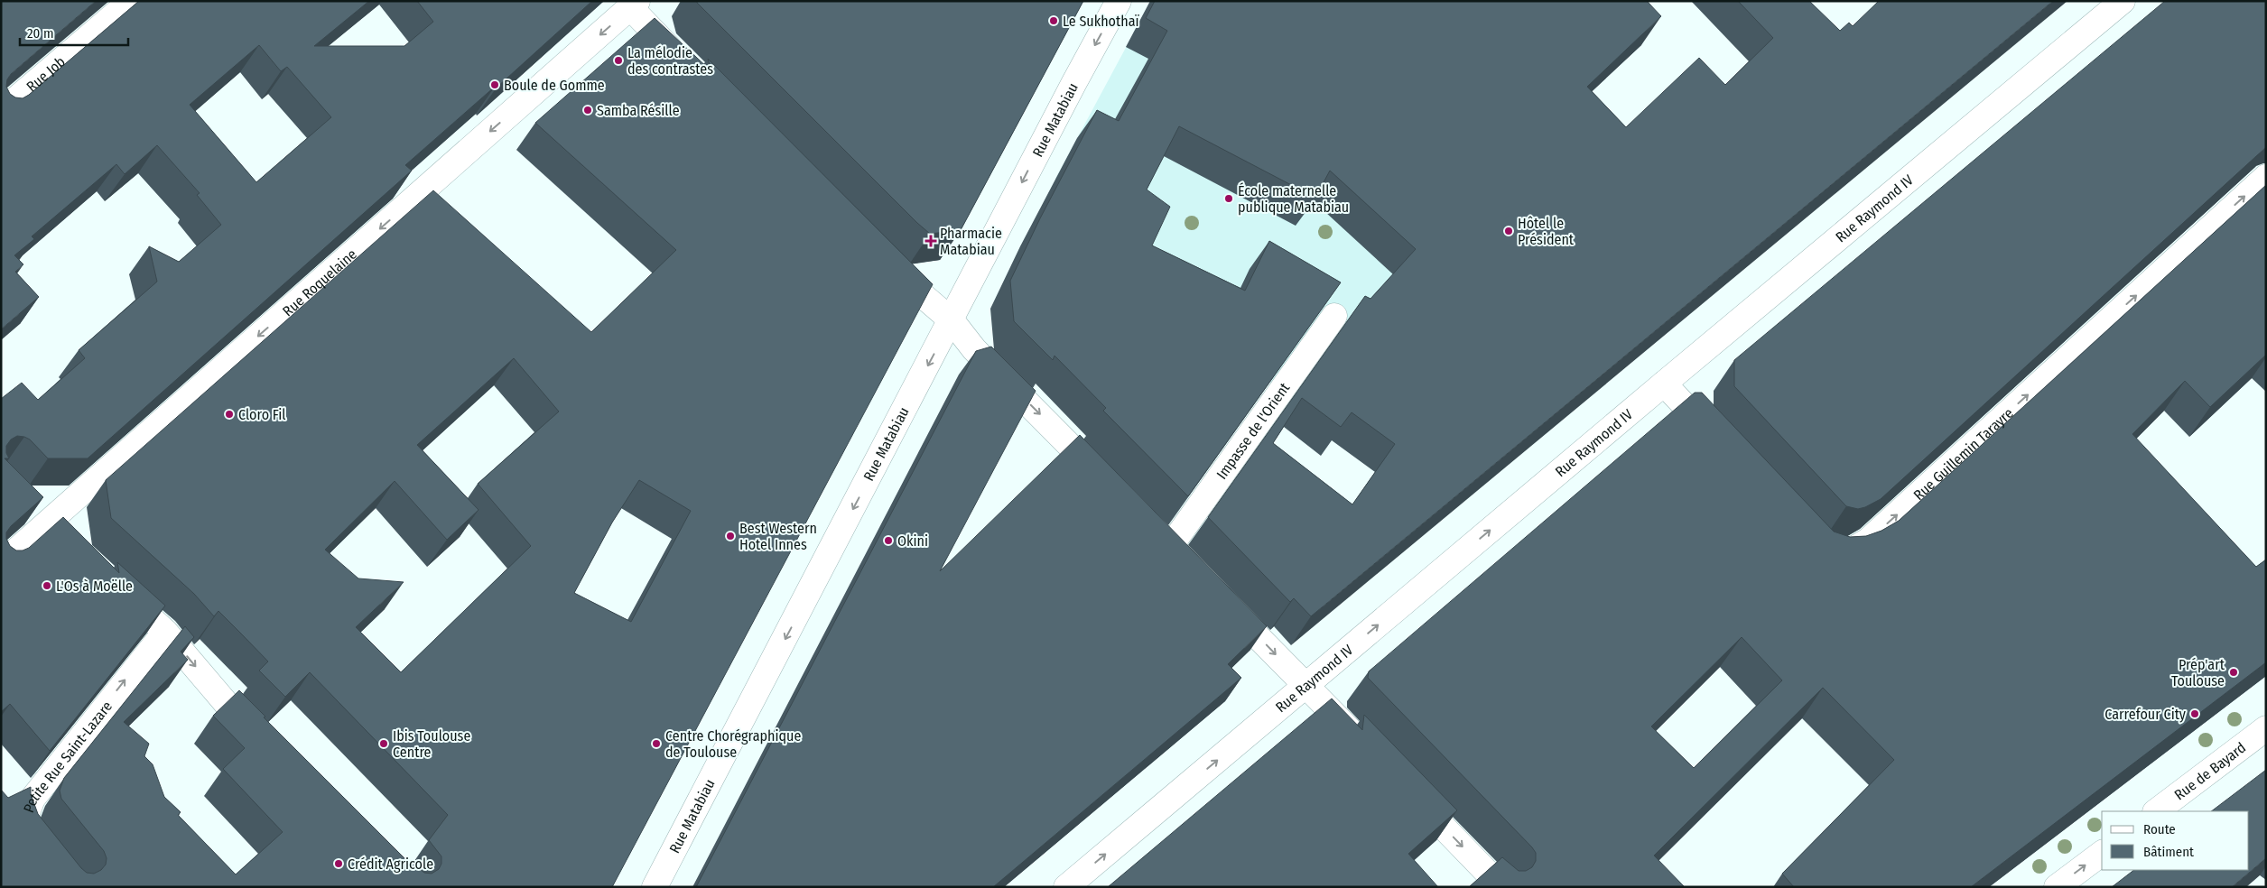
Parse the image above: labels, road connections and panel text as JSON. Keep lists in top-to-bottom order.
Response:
{
  "streets": {
    "street": [
      "Rue Job",
      "Rue Matabiau",
      "Rue Raymond IV",
      "Rue Roquelaine",
      "Impasse de l'Orient",
      "Rue Guillemin Tarayre",
      "Petite Rue Saint-Lazare",
      "Rue de Bayard"
    ]
  },
  "one_way": [
    "Rue Matabiau",
    "Rue Raymond IV",
    "Rue Roquelaine",
    "Rue Guillemin Tarayre",
    "Petite Rue Saint-Lazare"
  ],
  "places": {
    "other": [
      "Le Sukhothaï",
      "La mélodie des contrastes",
      "Boule de Gomme",
      "Samba Résille",
      "École maternelle publique Matabiau",
      "Hôtel le Président",
      "Cloro Fil",
      "Best Western Hotel Innes",
      "Okini",
      "L'Os à Moëlle",
      "Prép'art Toulouse",
      "Carrefour City",
      "Ibis Toulouse Centre",
      "Centre Chorégraphique de Toulouse",
      "Crédit Agricole"
    ],
    "health": ["Pharmacie Matabiau"]
  },
  "legend": ["Route", "Bâtiment"],
  "scale_bar": "20 m"
}
